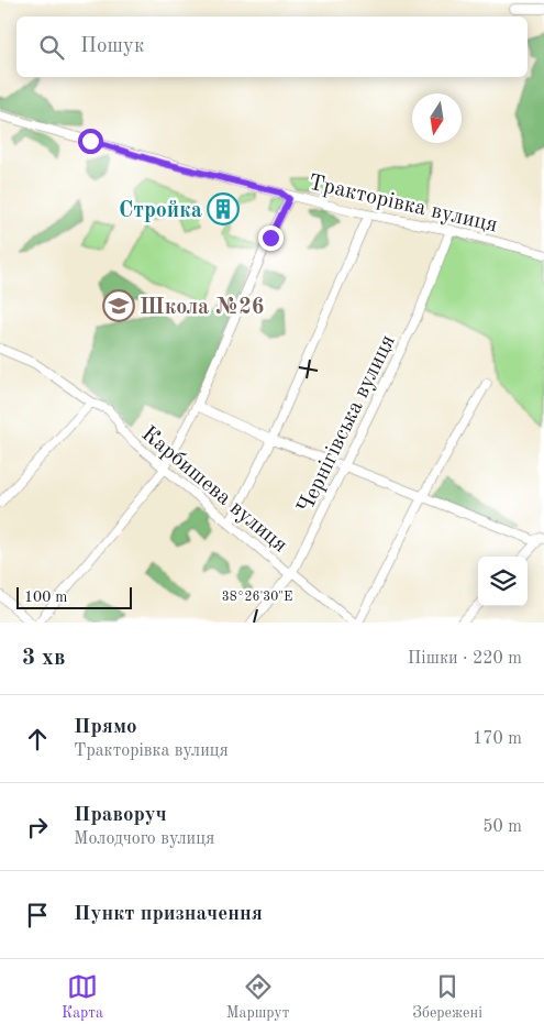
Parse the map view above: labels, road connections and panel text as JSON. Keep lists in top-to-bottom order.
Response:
{
  "streets": {
    "street": ["Тракторівка вулиця", "Чернігівська вулиця", "Карбишева вулиця"]
  },
  "crossings": [
    ["Тракторівка вулиця", "Чернігівська вулиця"],
    ["Чернігівська вулиця", "Карбишева вулиця"]
  ],
  "places": {
    "building": ["Стройка"],
    "school or university": ["Школа №26"]
  },
  "scale_bar": "100 m",
  "north": "bottom",
  "page": {
    "search": "Пошук",
    "scale": "100 m",
    "heading": ["3 хв", "Пішки · 220 m"],
    "list": [
      ["Прямо", "Тракторівка вулиця", "170 m"],
      ["Праворуч", "Молодчого вулиця", "50 m"],
      "Пункт призначення"
    ],
    "nav": ["Карта", "Маршрут", "Збережені"]
  },
  "coordinates": ["38°26'30\"E"]
}
